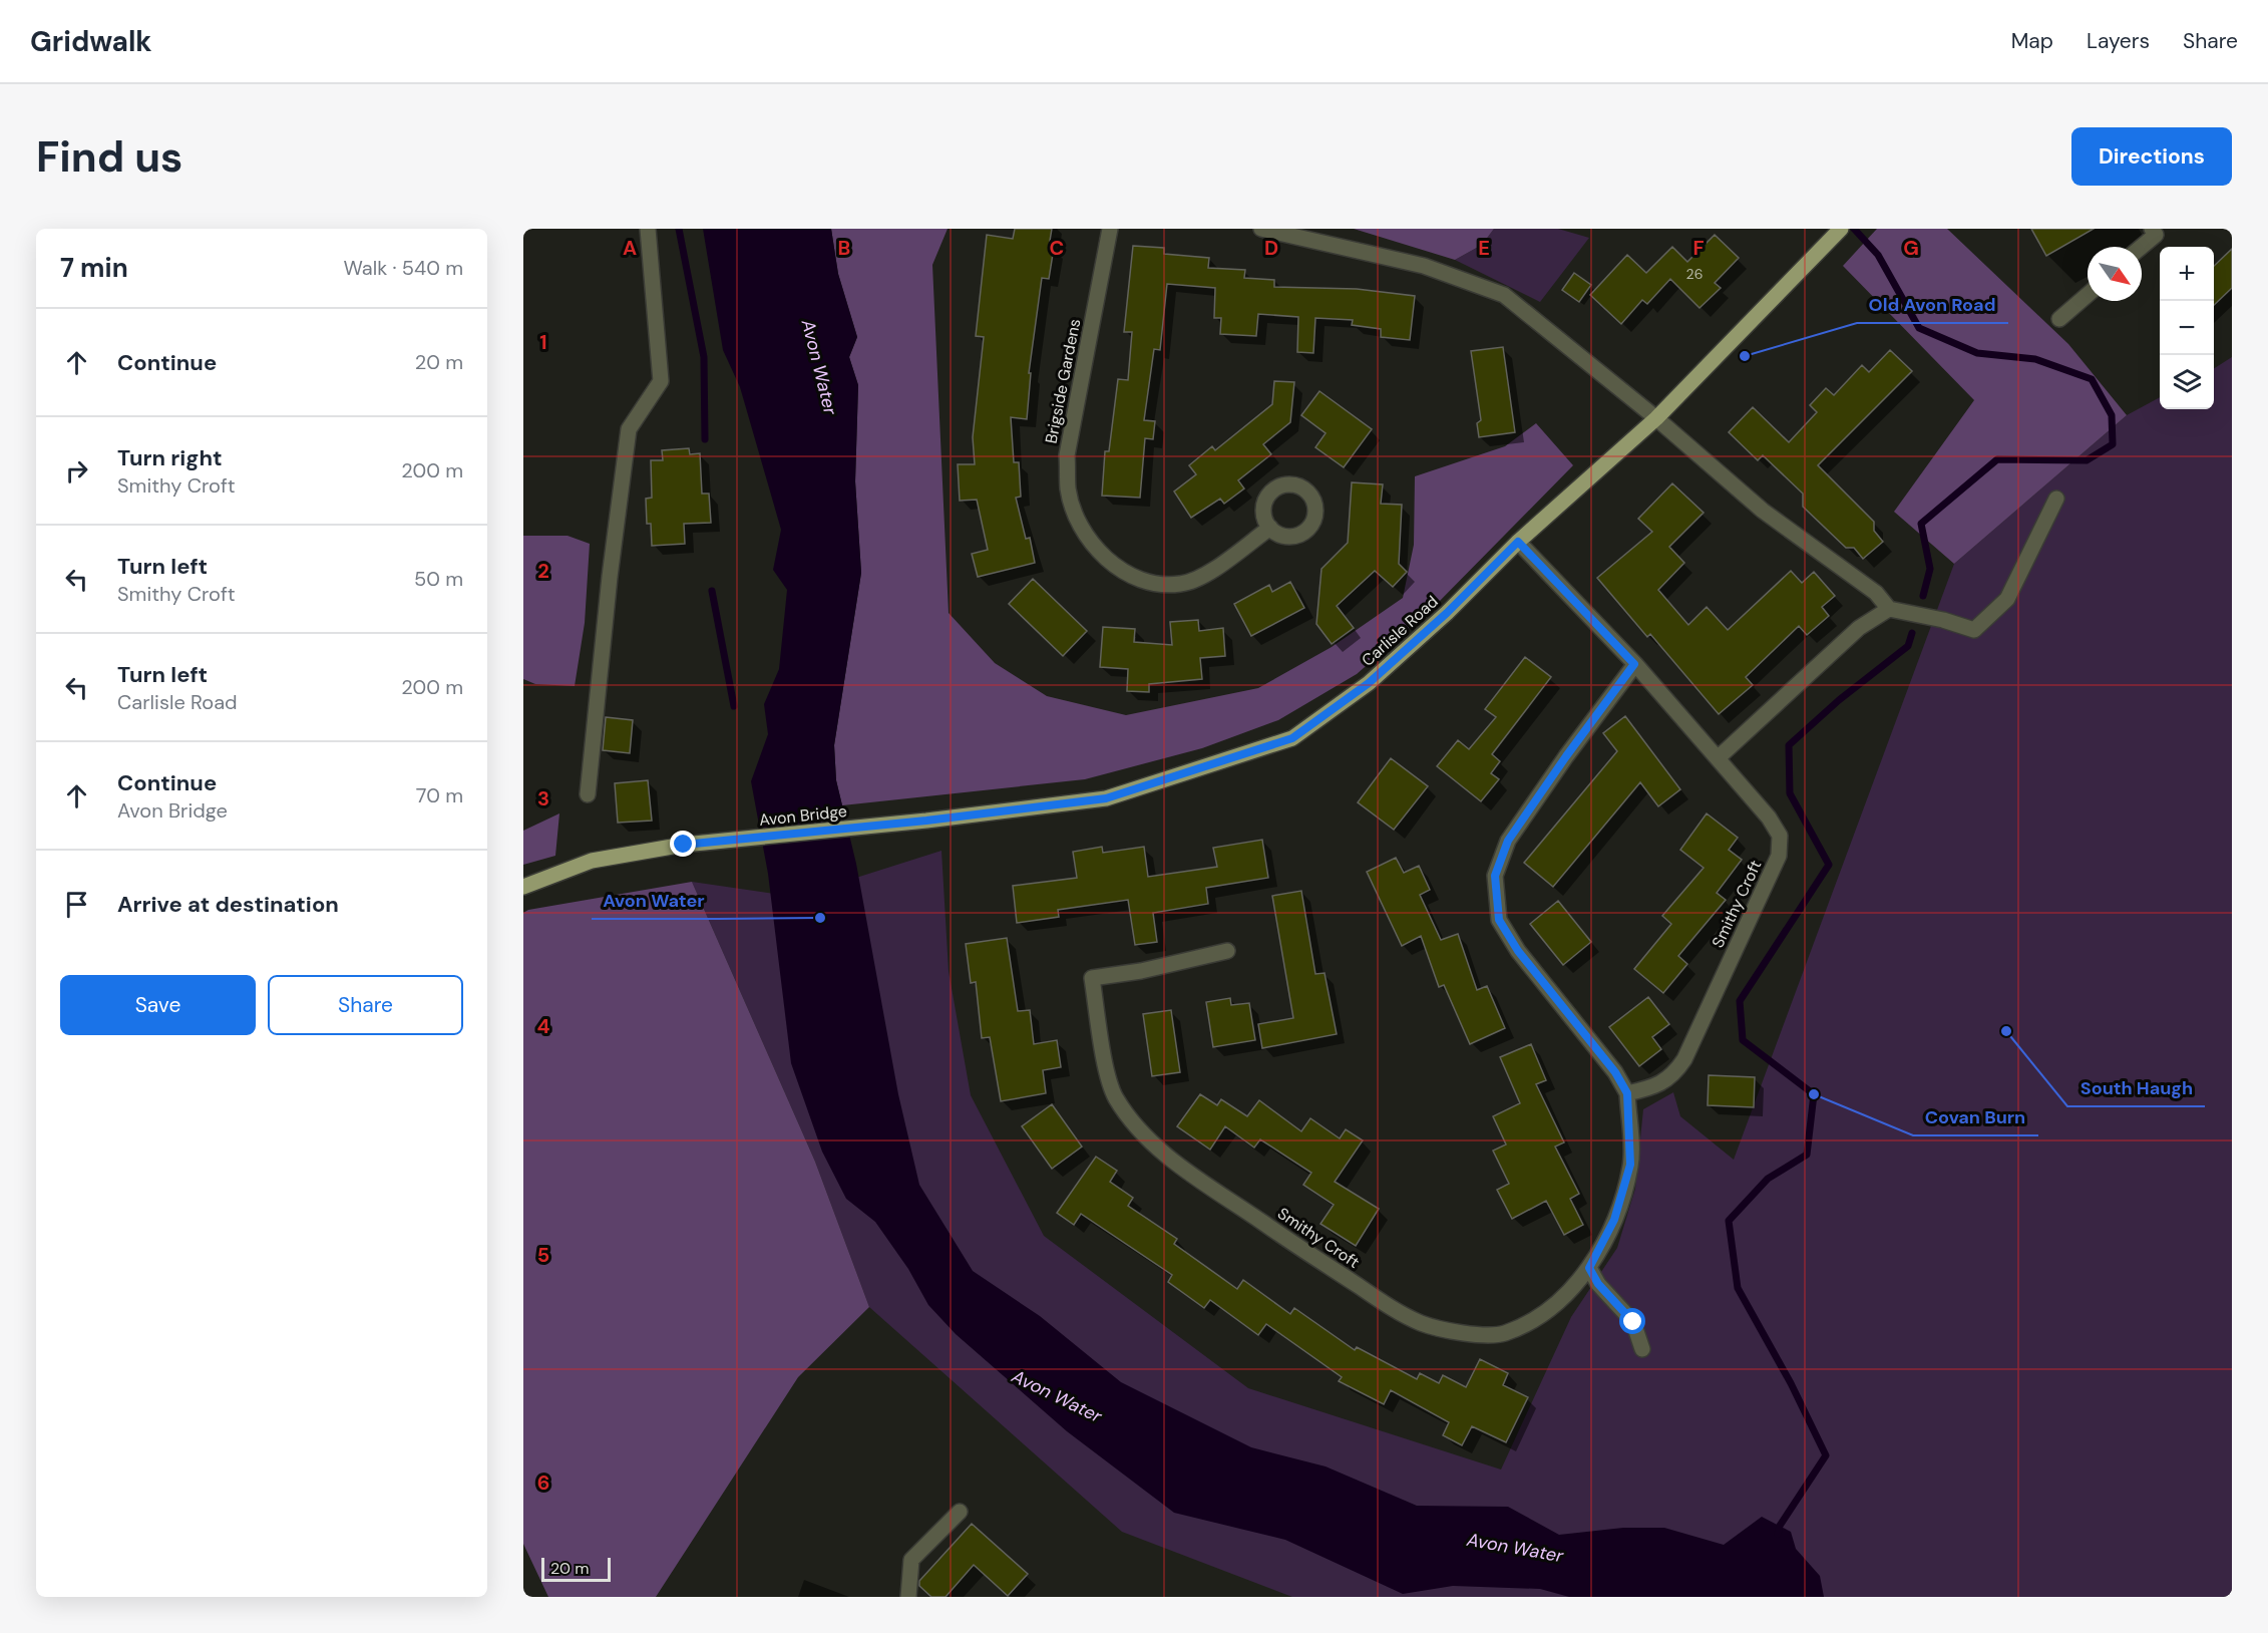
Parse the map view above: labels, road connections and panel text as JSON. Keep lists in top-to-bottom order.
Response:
{
  "streets": {
    "main road": ["Carlisle Road", "Avon Bridge"],
    "street": ["Brigside Gardens", "Smithy Croft"]
  },
  "crossings": [
    ["Carlisle Road", "Avon Bridge"],
    ["Carlisle Road", "Smithy Croft"]
  ],
  "water": ["Avon Water"],
  "places": [
    "Old Avon Road",
    "Avon Water",
    "South Haugh",
    "Covan Burn"
  ],
  "house_numbers": ["26"],
  "scale_bar": "20 m",
  "north": "bottom right",
  "page": {
    "header": "Gridwalk",
    "nav": ["Map", "Layers", "Share"],
    "buttons": [
      "Directions",
      ["Save", "Share"]
    ],
    "title": "Find us",
    "heading": ["7 min", "Walk · 540 m"],
    "map_buttons": ["+", "−"],
    "list": [
      ["Continue", "20 m"],
      ["Turn right", "Smithy Croft", "200 m"],
      ["Turn left", "Smithy Croft", "50 m"],
      ["Turn left", "Carlisle Road", "200 m"],
      ["Continue", "Avon Bridge", "70 m"],
      "Arrive at destination"
    ],
    "scale": "20 m"
  },
  "grid": {
    "columns": [
      "A",
      "B",
      "C",
      "D",
      "E",
      "F",
      "G"
    ],
    "rows": [
      "1",
      "2",
      "3",
      "4",
      "5",
      "6"
    ]
  }
}
